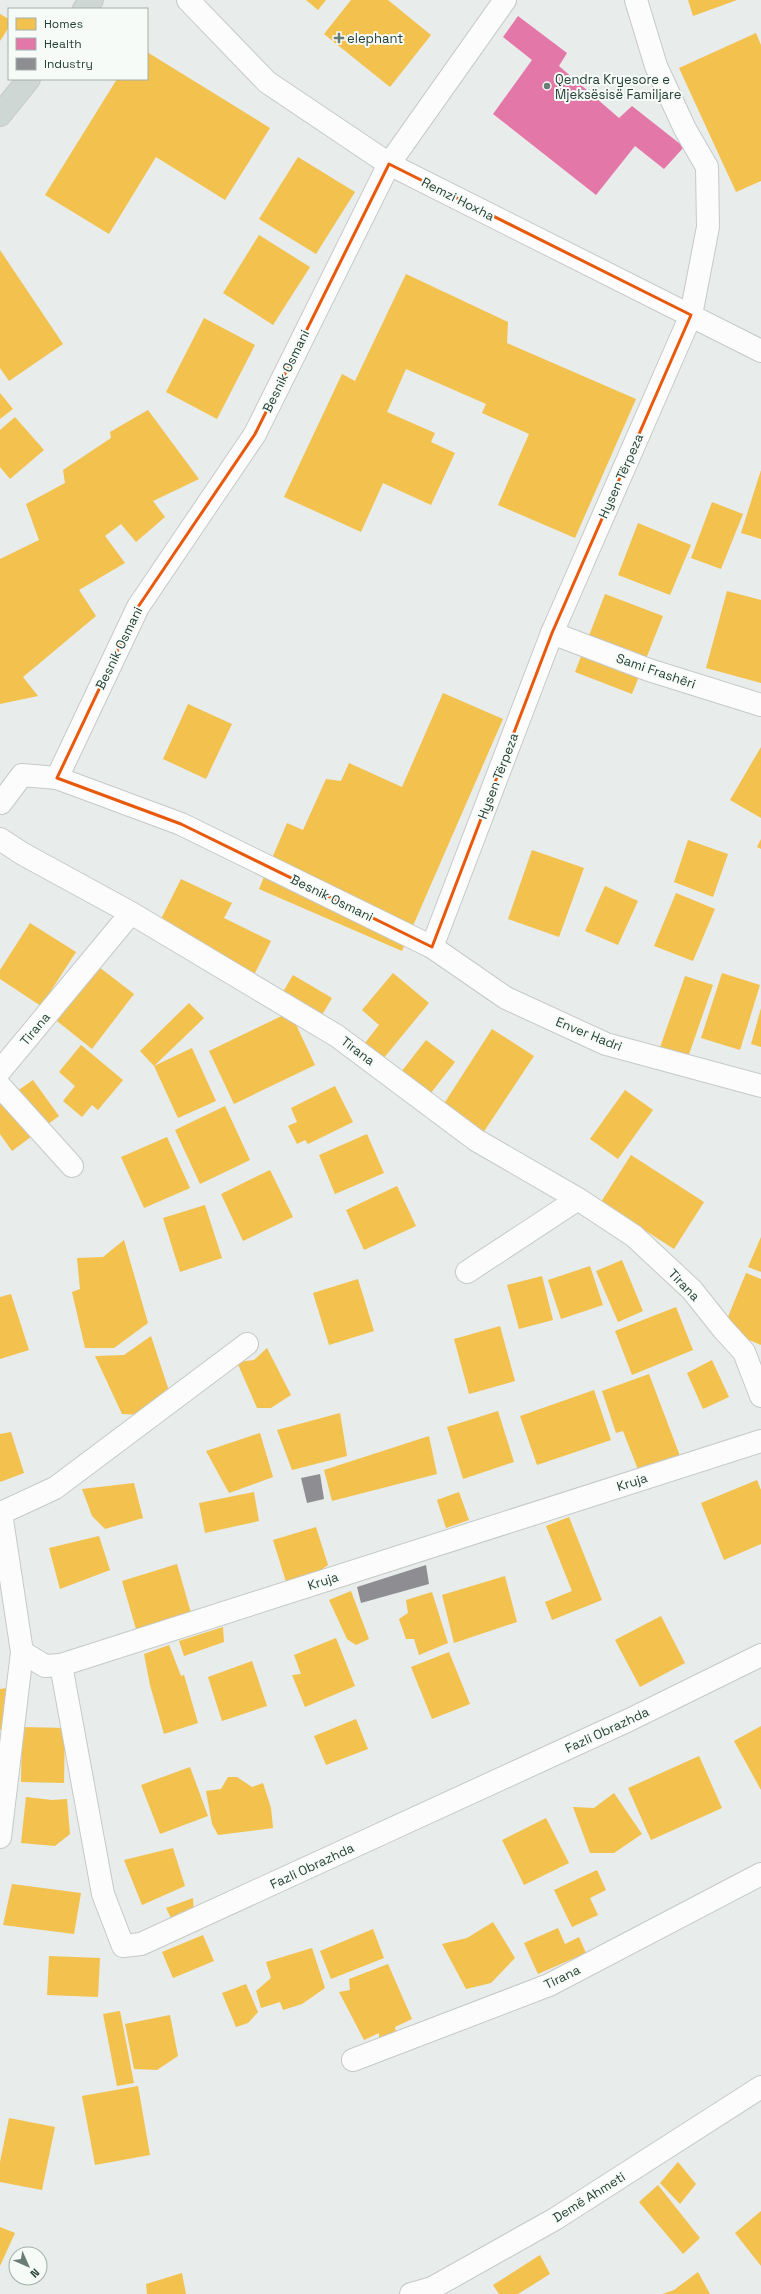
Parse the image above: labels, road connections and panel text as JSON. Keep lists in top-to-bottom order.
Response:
{
  "streets": {
    "street": [
      "Remzi Hoxha",
      "Besnik Osmani",
      "Hysen Tërpeza",
      "Sami Frashëri",
      "Tirana",
      "Enver Hadri",
      "Kruja",
      "Fazli Obrazhda",
      "Demë Ahmeti"
    ]
  },
  "crossings": [
    ["Remzi Hoxha", "Besnik Osmani"],
    ["Remzi Hoxha", "Hysen Tërpeza"],
    ["Besnik Osmani", "Hysen Tërpeza"],
    ["Besnik Osmani", "Enver Hadri"],
    ["Hysen Tërpeza", "Sami Frashëri"],
    ["Hysen Tërpeza", "Enver Hadri"],
    ["Kruja", "Fazli Obrazhda"]
  ],
  "places": {
    "health": ["elephant"],
    "other": ["Qendra Kryesore e Mjeksësisë Familjare"]
  },
  "legend": ["Homes", "Health", "Industry"],
  "north": "bottom right"
}
